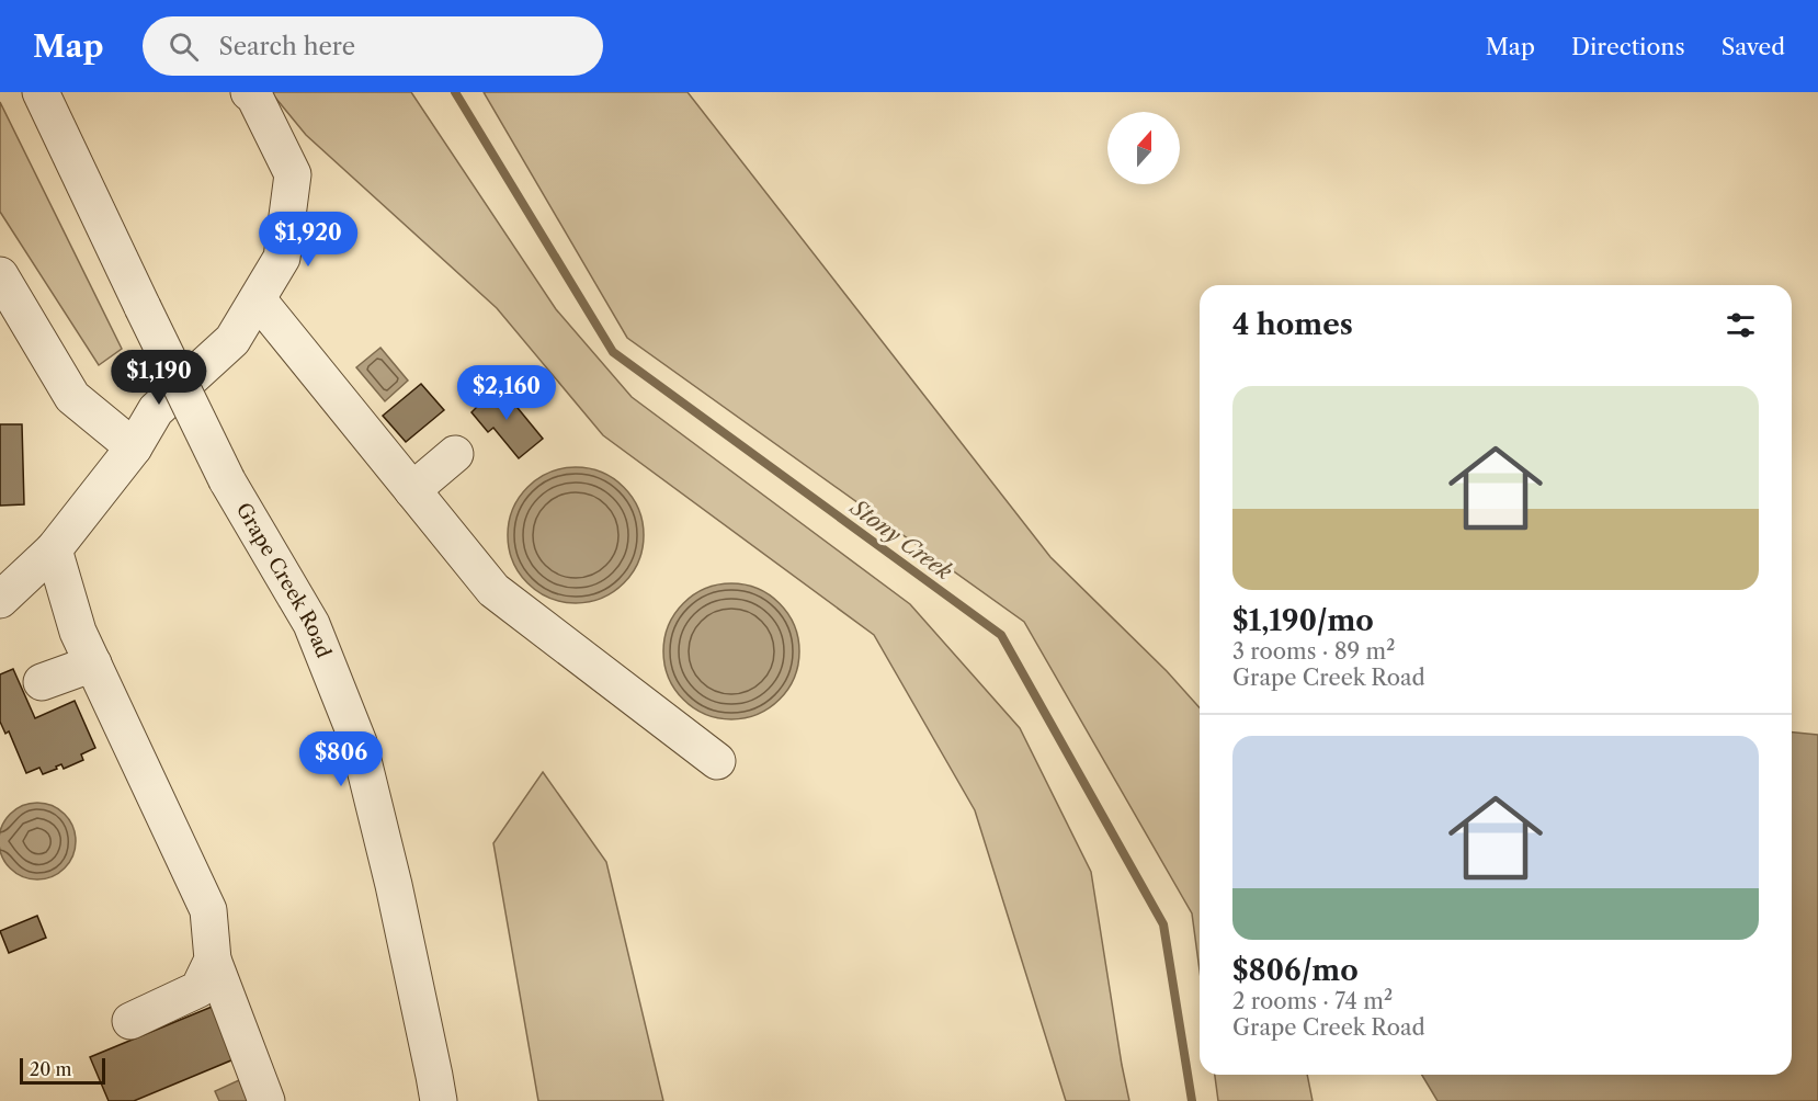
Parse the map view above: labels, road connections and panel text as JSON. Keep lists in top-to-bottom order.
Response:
{
  "streets": {
    "street": ["Grape Creek Road"]
  },
  "water": ["Stony Creek"],
  "scale_bar": "20 m",
  "north": "top",
  "page": {
    "header": "Map",
    "search": "Search here",
    "nav": ["Map", "Directions", "Saved"],
    "price": [
      "$1,920",
      "$1,190",
      "$2,160",
      "$806"
    ],
    "heading": "4 homes",
    "list": [
      {
        "name": "$1,190/mo",
        "note": "3 rooms · 89 m² · Grape Creek Road"
      },
      {
        "name": "$806/mo",
        "note": "2 rooms · 74 m² · Grape Creek Road"
      }
    ],
    "scale": "20 m"
  }
}
